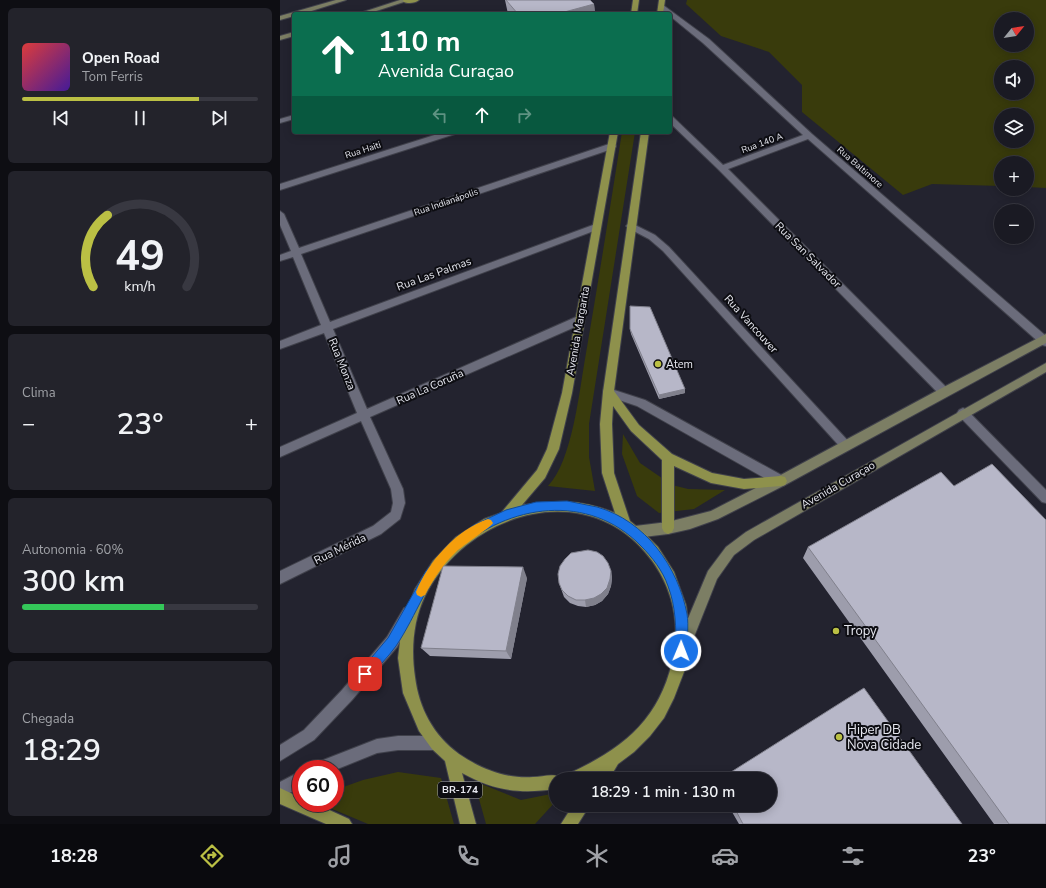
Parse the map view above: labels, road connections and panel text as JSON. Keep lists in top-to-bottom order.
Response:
{
  "streets": {
    "main road": ["Avenida Margarita", "Avenida Curaçao", "BR-174"],
    "street": [
      "Rua 140 A",
      "Rua Haiti",
      "Rua Baltimore",
      "Rua Indianápolis",
      "Rua San Salvador",
      "Rua Las Palmas",
      "Rua Vancouver",
      "Rua Monza",
      "Rua La Coruña",
      "Rua Mérida"
    ]
  },
  "crossings": [
    ["Rua 140 A", "Rua Baltimore"],
    ["Rua 140 A", "Rua San Salvador"],
    ["Rua Indianápolis", "Avenida Margarita"],
    ["Rua Indianápolis", "Rua Monza"],
    ["Rua Las Palmas", "Avenida Margarita"],
    ["Rua Las Palmas", "Rua Monza"],
    ["Avenida Margarita", "Rua La Coruña"],
    ["Avenida Margarita", "BR-174"],
    ["Rua Monza", "Rua La Coruña"],
    ["Rua Monza", "Rua Mérida"],
    ["Avenida Curaçao", "BR-174"]
  ],
  "places": ["Atem", "Tropy", "Hiper DB Nova Cidade"],
  "north": "top right",
  "page": {
    "map_buttons": ["+", "−"],
    "turn": ["110 m", "Avenida Curaçao"],
    "song": ["Open Road", "Tom Ferris"],
    "tile": [
      "Clima",
      ["Autonomia · 60%", "300 km"],
      ["Chegada", "18:29"]
    ],
    "heat": ["−", "23°", "+"],
    "limit": "60",
    "trip": "18:29 · 1 min · 130 m",
    "tabs": ["18:28", "23°"],
    "gauge": ["49", "km/h"]
  }
}
